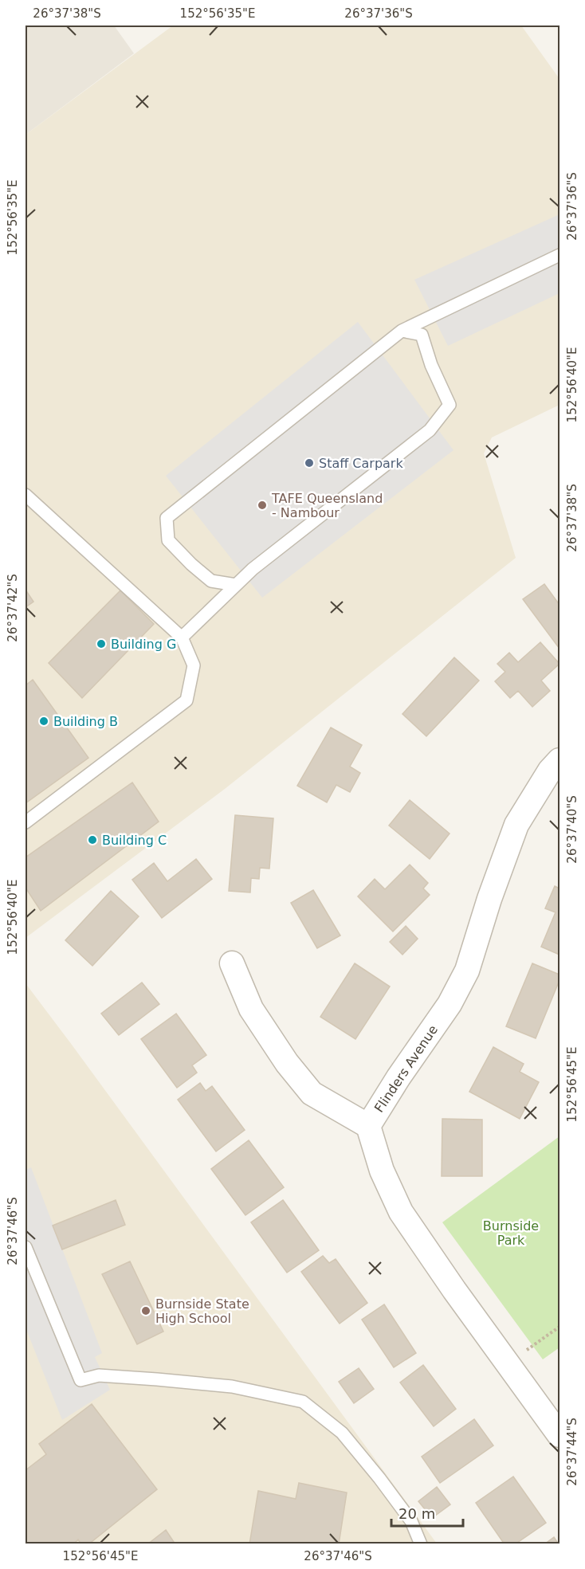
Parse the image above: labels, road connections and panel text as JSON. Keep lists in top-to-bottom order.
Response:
{
  "streets": {
    "street": ["Flinders Avenue"]
  },
  "parks": ["Burnside Park"],
  "places": [
    "Staff Carpark",
    "TAFE Queensland - Nambour",
    "Building G",
    "Building B",
    "Building C",
    "Burnside State High School"
  ],
  "scale_bar": "20 m",
  "coordinates": [
    "26°37'38\"S",
    "152°56'35\"E",
    "26°37'36\"S",
    "152°56'40\"E",
    "26°37'42\"S",
    "26°37'40\"S",
    "152°56'45\"E",
    "26°37'46\"S",
    "26°37'44\"S"
  ]
}
